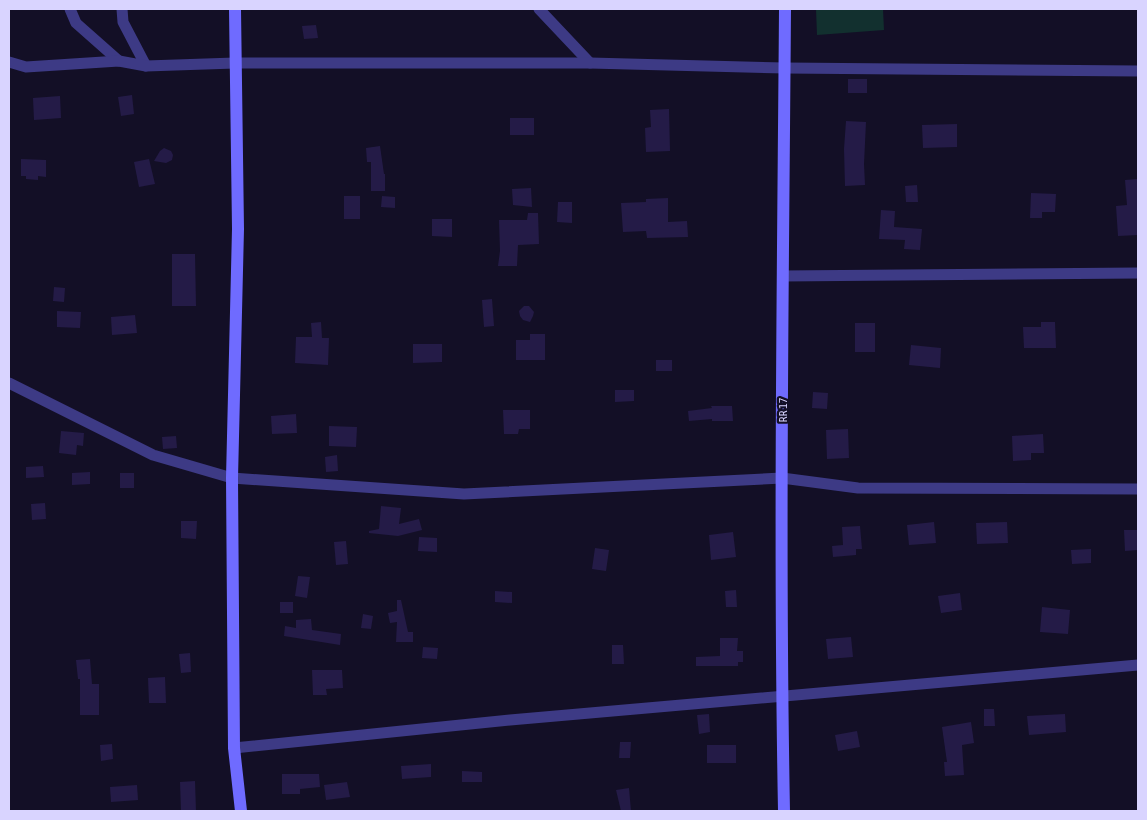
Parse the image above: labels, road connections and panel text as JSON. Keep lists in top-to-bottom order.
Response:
{
  "streets": {
    "main road": ["RR 17"]
  }
}
